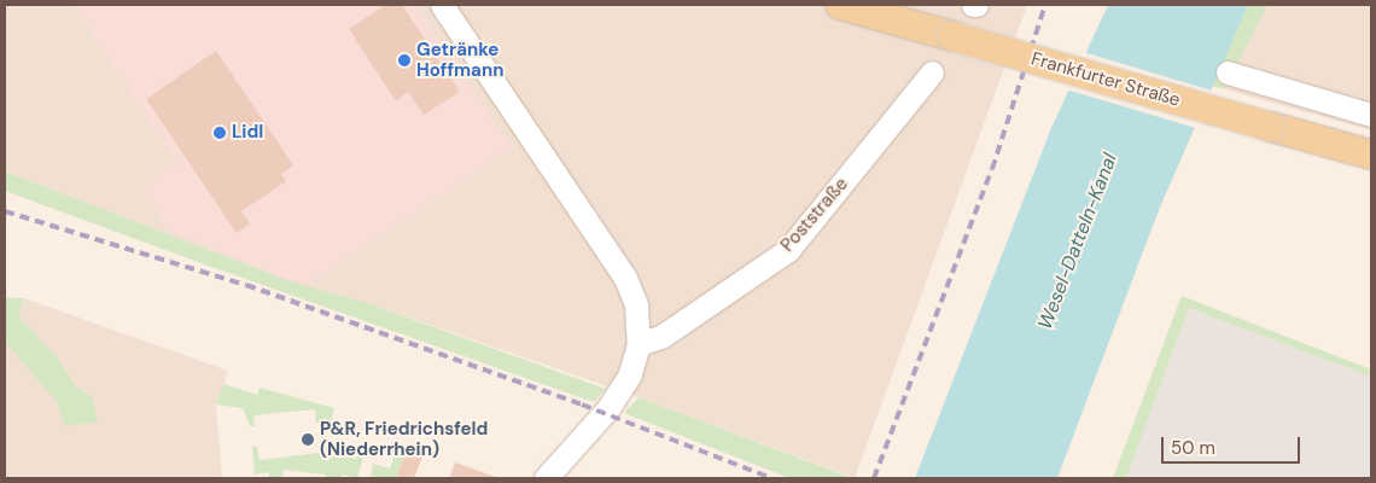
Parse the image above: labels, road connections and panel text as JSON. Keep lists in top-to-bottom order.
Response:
{
  "streets": {
    "main road": ["Frankfurter Straße"],
    "street": ["Poststraße"]
  },
  "water": ["Wesel-Datteln-Kanal"],
  "places": ["Getränke Hoffmann", "Lidl", "P&R, Friedrichsfeld (Niederrhein)"],
  "scale_bar": "50 m"
}
